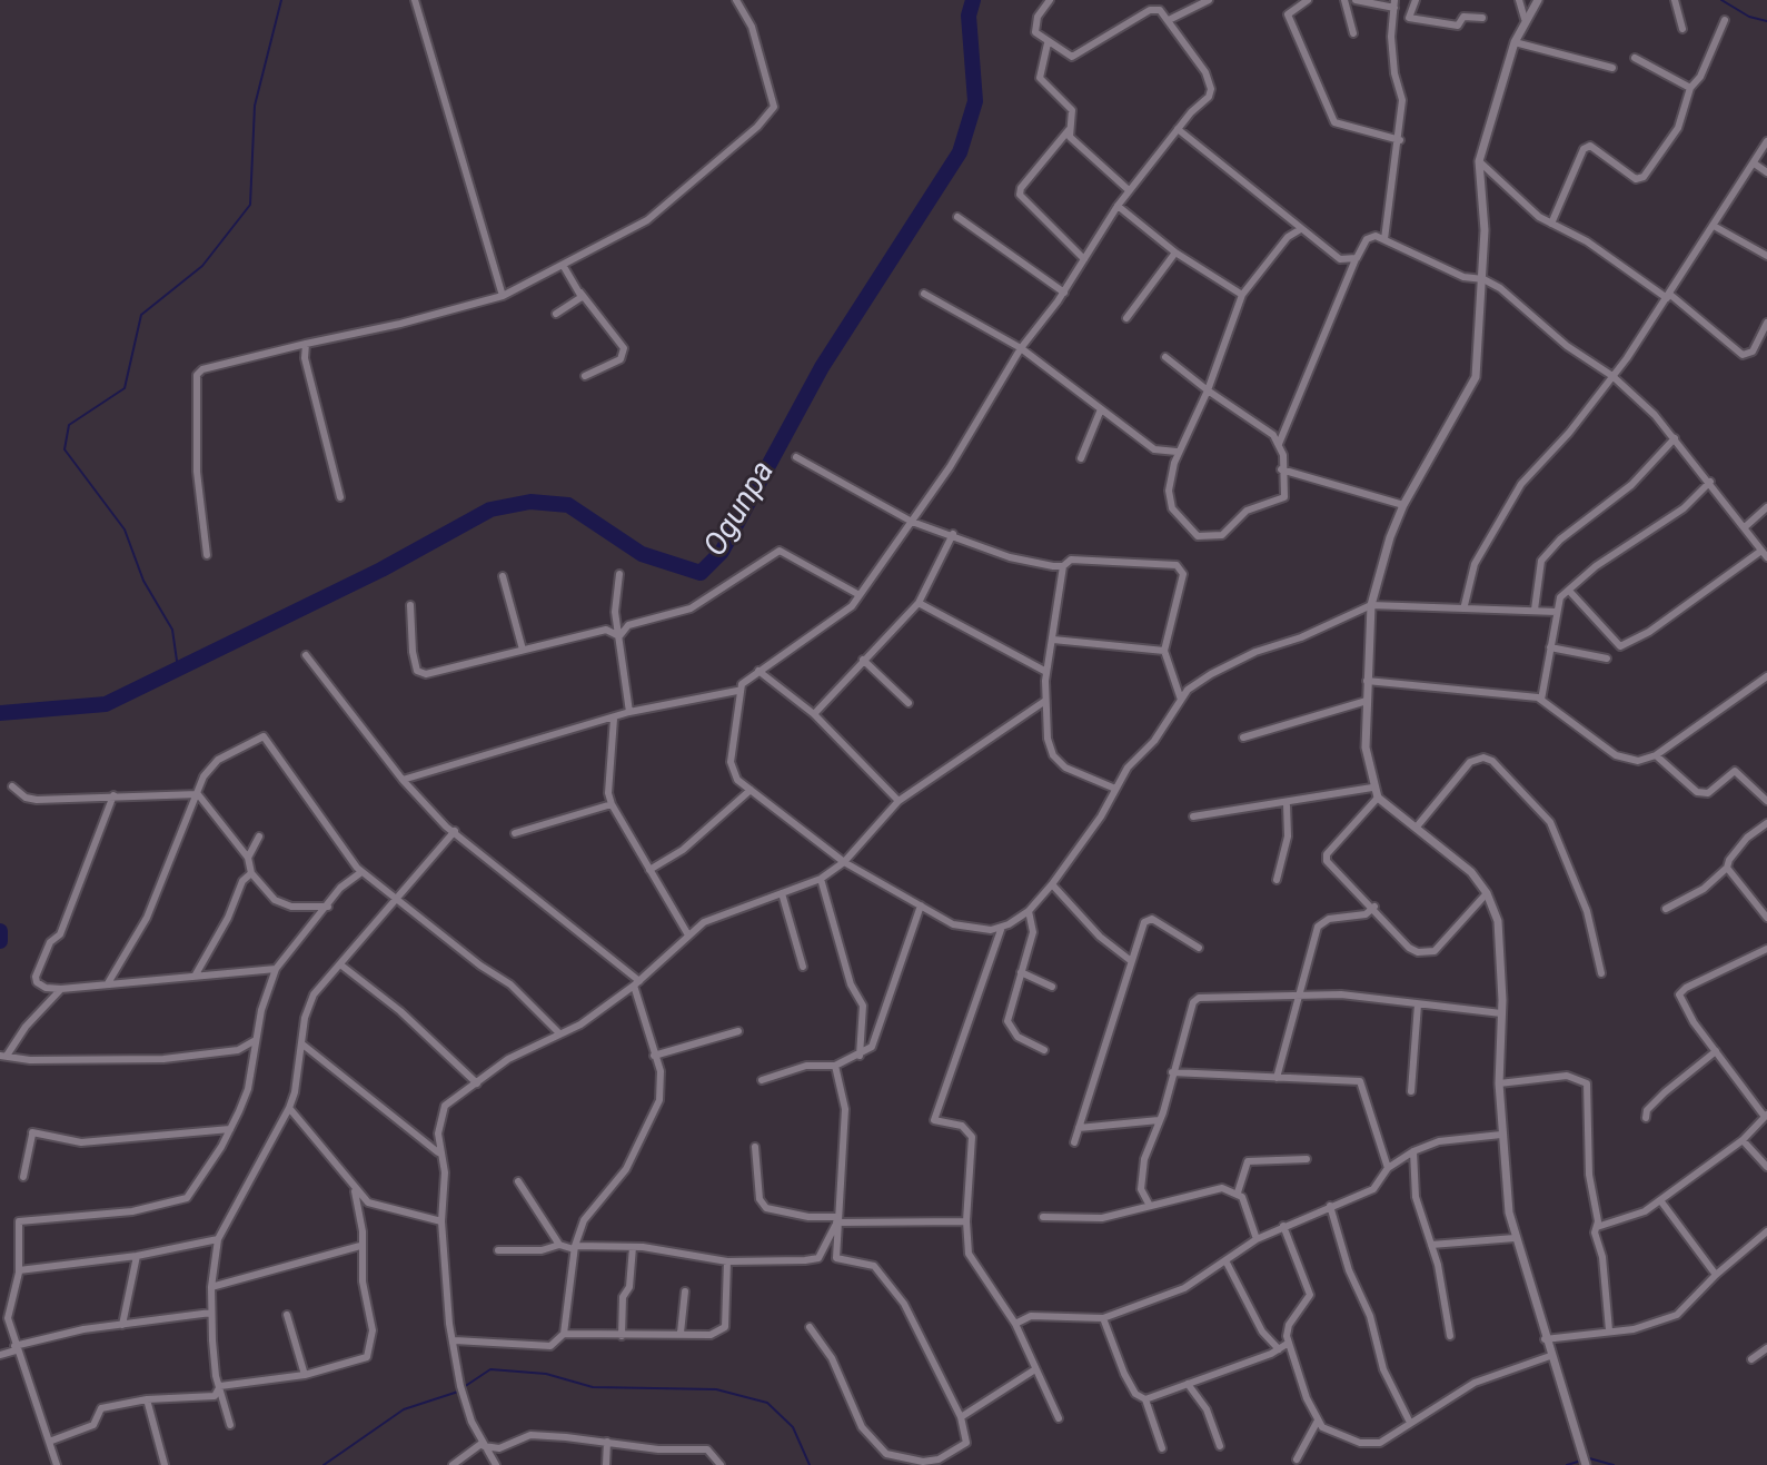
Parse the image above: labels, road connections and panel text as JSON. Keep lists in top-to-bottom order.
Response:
{
  "water": ["Ogunpa"]
}
